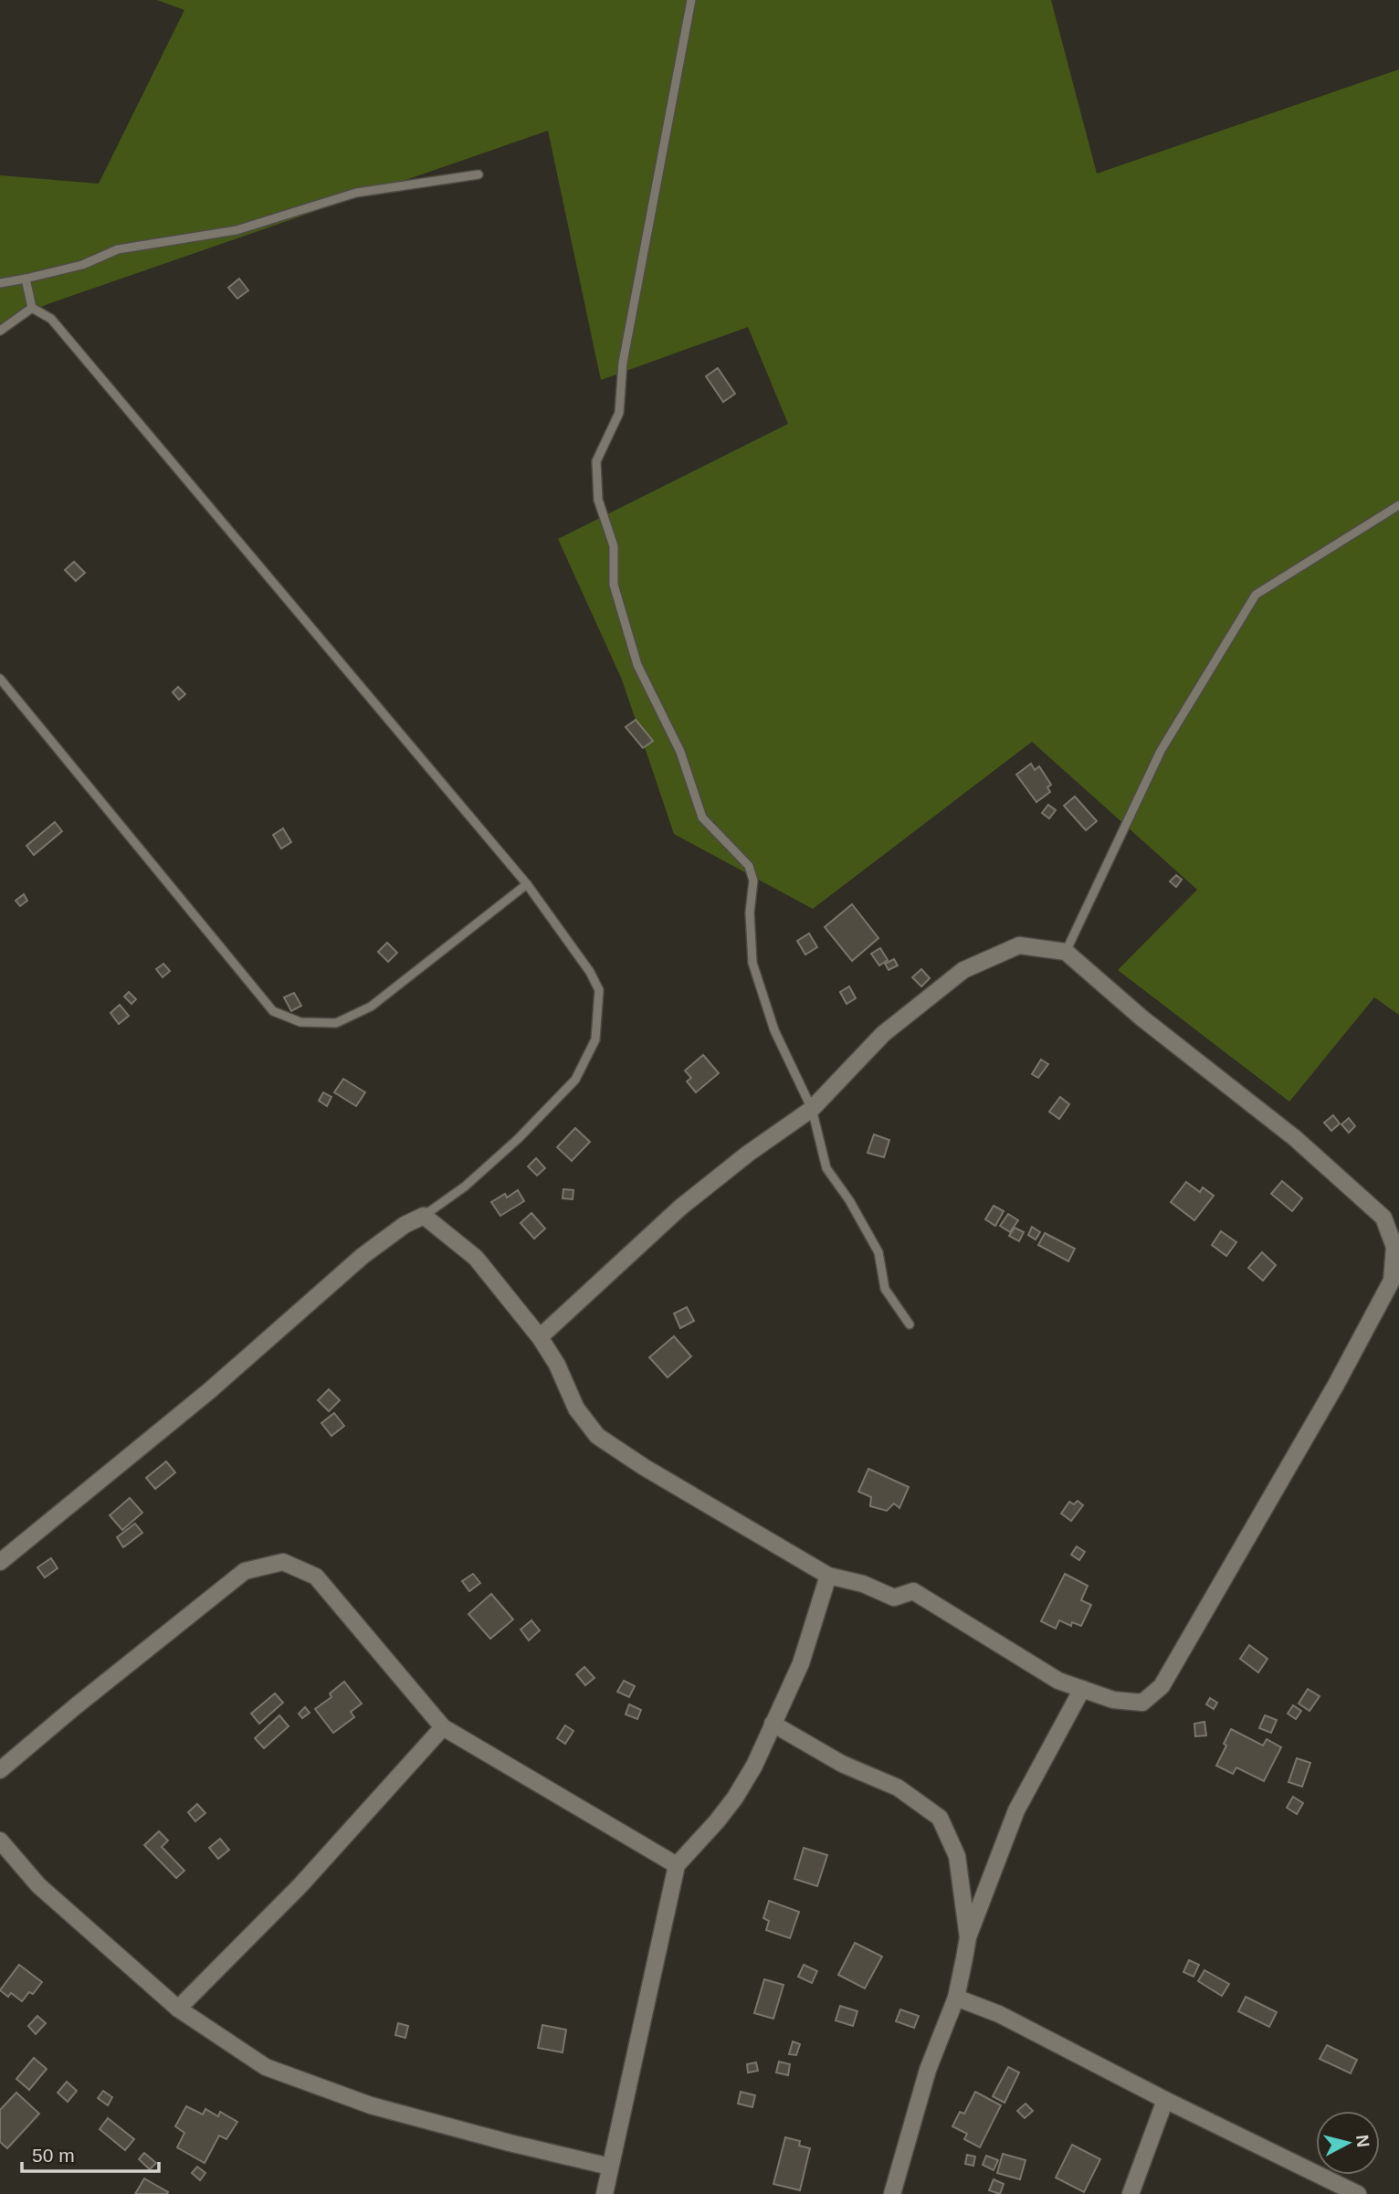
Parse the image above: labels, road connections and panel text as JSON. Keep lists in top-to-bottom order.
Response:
{
  "scale_bar": "50 m",
  "north": "right"
}
